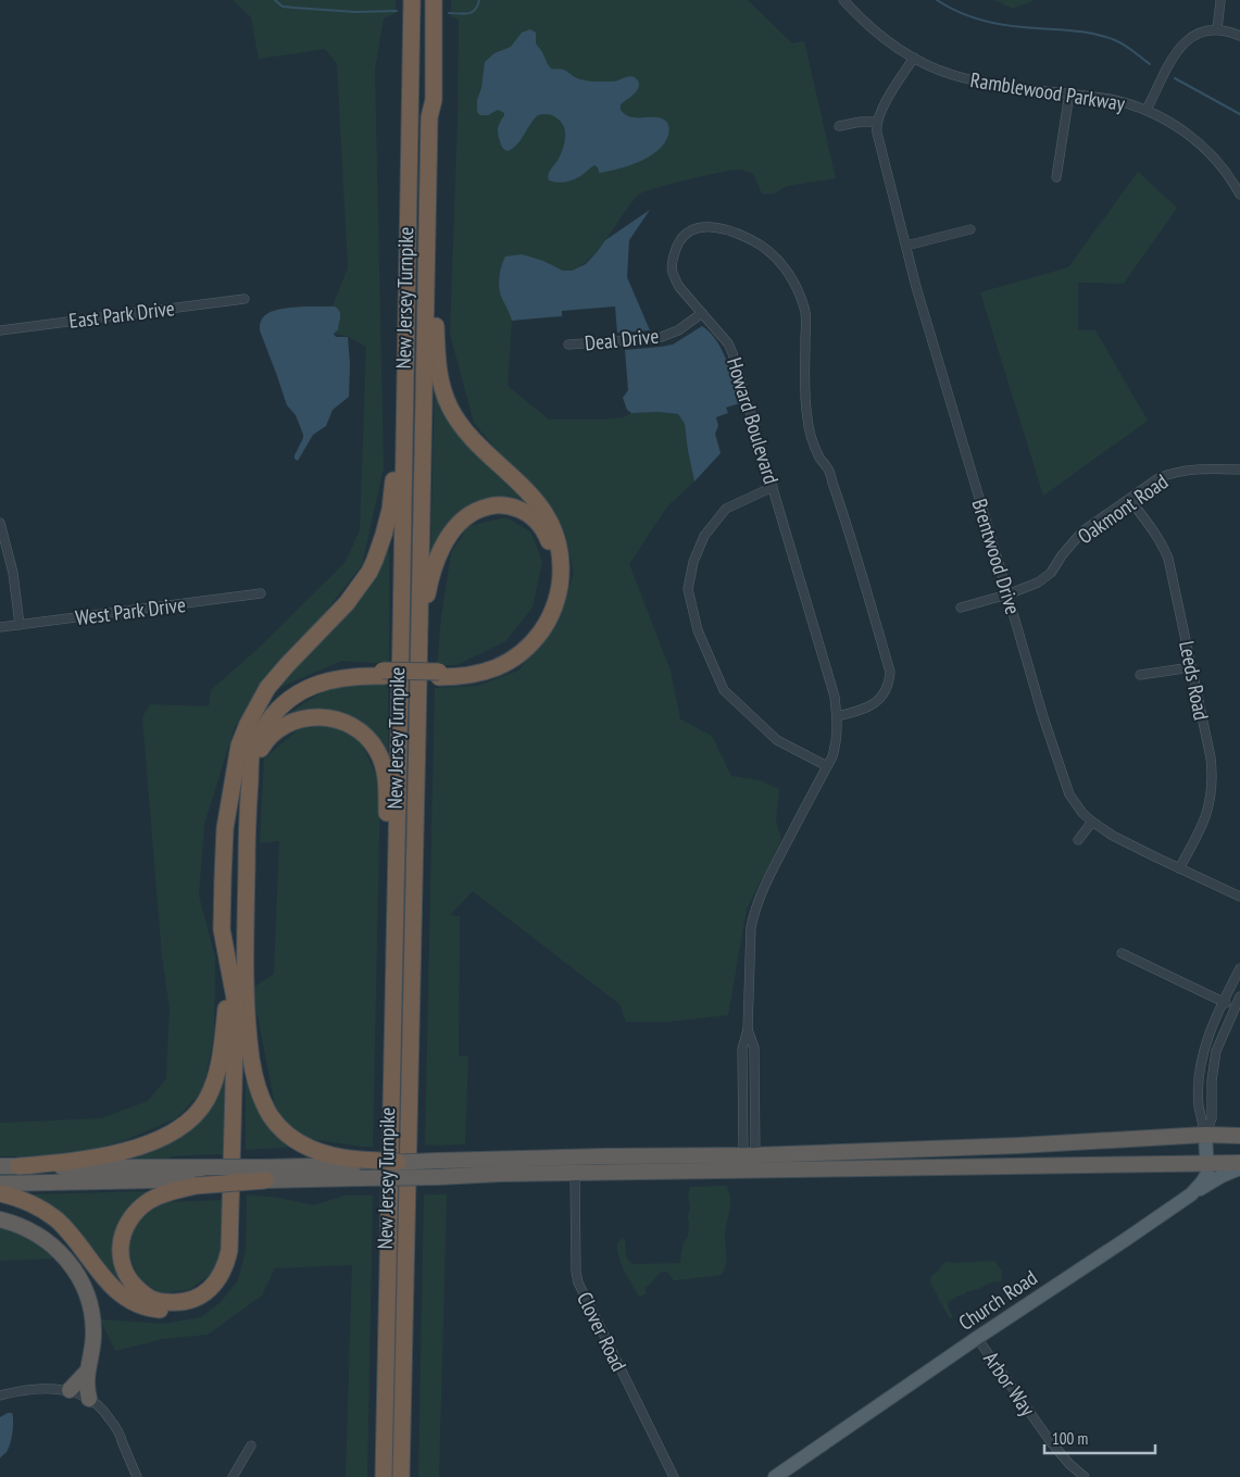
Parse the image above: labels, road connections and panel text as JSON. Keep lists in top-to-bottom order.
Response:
{
  "streets": {
    "highway": ["New Jersey Turnpike"],
    "main road": ["Church Road"],
    "street": [
      "Ramblewood Parkway",
      "East Park Drive",
      "Deal Drive",
      "Howard Boulevard",
      "Oakmont Road",
      "Brentwood Drive",
      "West Park Drive",
      "Leeds Road",
      "Clover Road",
      "Arbor Way"
    ]
  },
  "crossings": [
    ["Deal Drive", "Howard Boulevard"],
    ["Oakmont Road", "Brentwood Drive"],
    ["Oakmont Road", "Leeds Road"],
    ["Brentwood Drive", "Leeds Road"],
    ["Church Road", "Arbor Way"]
  ],
  "scale_bar": "100 m"
}
